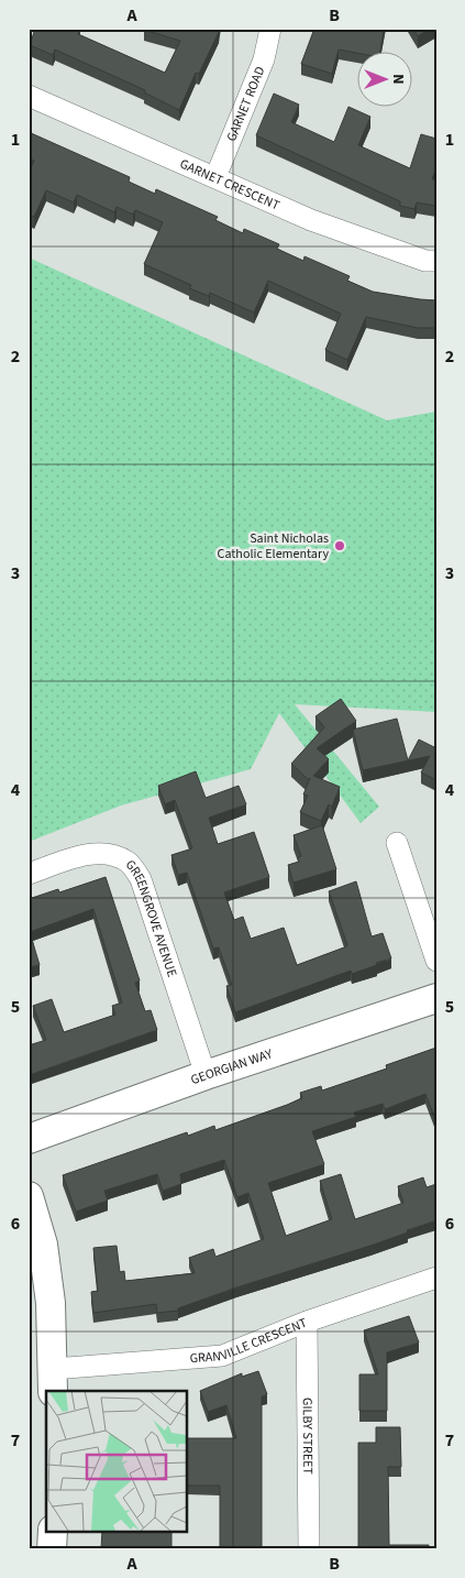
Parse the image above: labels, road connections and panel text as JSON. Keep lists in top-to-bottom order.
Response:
{
  "streets": {
    "street": [
      "GARNET ROAD",
      "GARNET CRESCENT",
      "GREENGROVE AVENUE",
      "GEORGIAN WAY",
      "GRANVILLE CRESCENT",
      "GILBY STREET"
    ]
  },
  "crossings": [
    ["GARNET ROAD", "GARNET CRESCENT"],
    ["GREENGROVE AVENUE", "GEORGIAN WAY"],
    ["GRANVILLE CRESCENT", "GILBY STREET"]
  ],
  "places": ["Saint Nicholas Catholic Elementary"],
  "north": "right",
  "grid": {
    "columns": ["A", "B"],
    "rows": [
      "1",
      "2",
      "3",
      "4",
      "5",
      "6",
      "7"
    ]
  }
}
